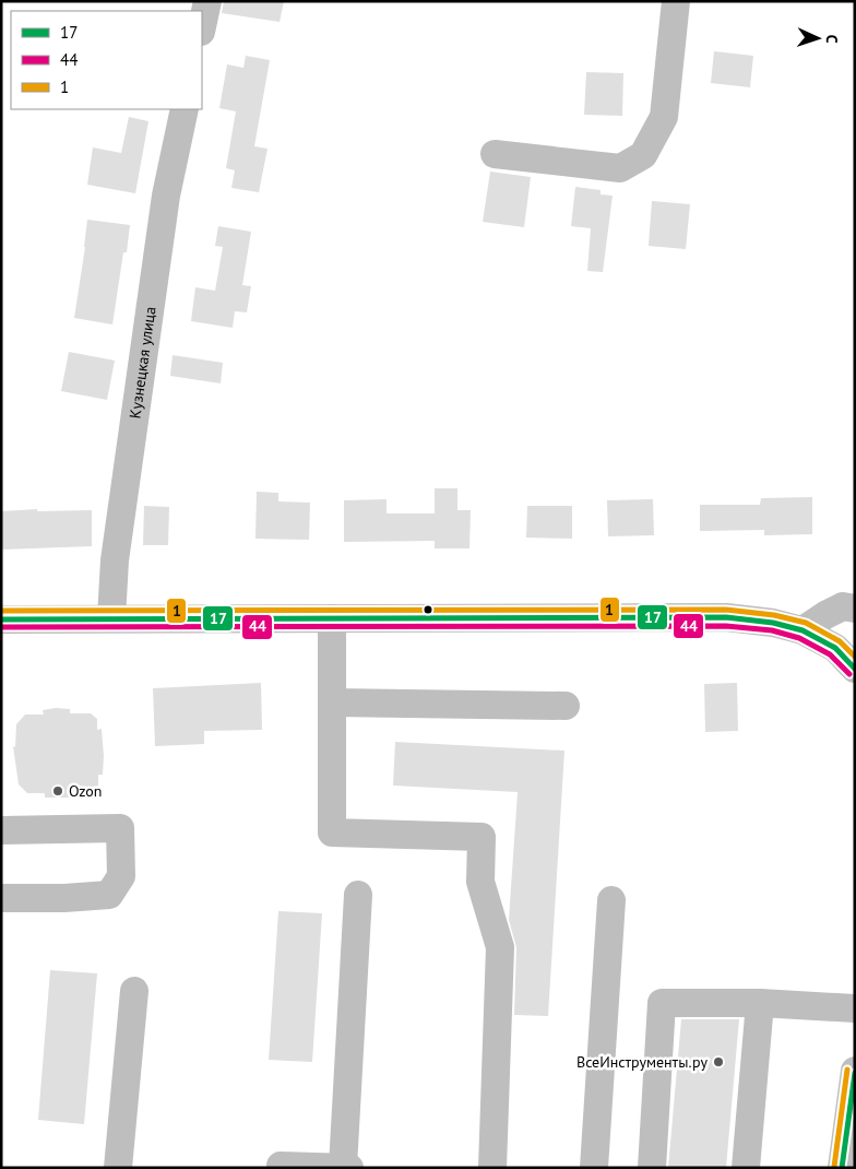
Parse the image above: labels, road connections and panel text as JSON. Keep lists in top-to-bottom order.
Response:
{
  "streets": {
    "street": ["Кузнецкая улица"]
  },
  "places": ["Ozon", "ВсеИнструменты.ру"],
  "lines": ["transit line 1", "transit line 17", "transit line 44"],
  "legend": ["17", "44", "1"],
  "north": "right"
}
